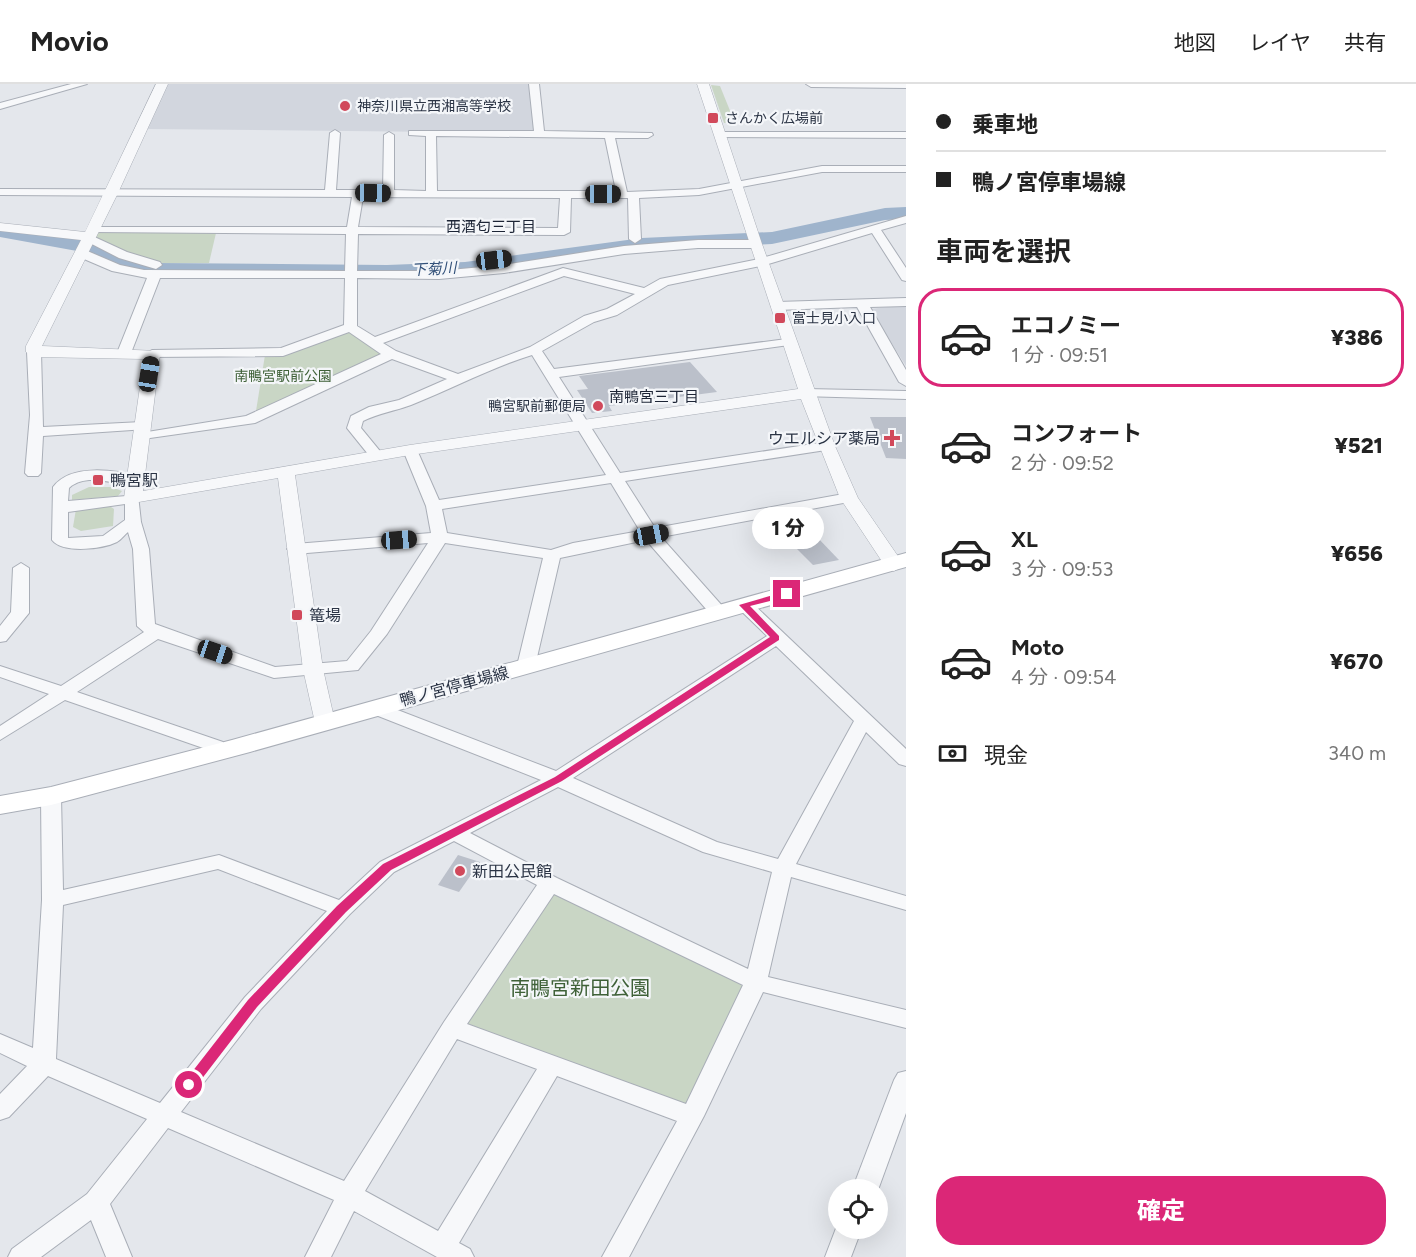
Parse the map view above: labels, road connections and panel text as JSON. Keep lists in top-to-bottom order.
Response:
{
  "streets": {
    "main road": ["鴨ノ宮停車場線"]
  },
  "districts": ["西酒匂三丁目", "南鴨宮三丁目"],
  "water": ["下菊川"],
  "parks": ["南鴨宮駅前公園", "南鴨宮新田公園"],
  "places": {
    "other": ["神奈川県立西湘高等学校", "鴨宮駅前郵便局", "新田公民館"],
    "transit": [
      "さんかく広場前",
      "富士見小入口",
      "鴨宮駅",
      "篭場"
    ],
    "health": ["ウエルシア薬局"]
  },
  "page": {
    "header": "Movio",
    "nav": ["地図", "レイヤ", "共有"],
    "banner": ["乗車地", "鴨ノ宮停車場線"],
    "heading": "車両を選択",
    "list": [
      {
        "name": "エコノミー",
        "note": "1 分 · 09:51",
        "value": "¥386"
      },
      {
        "name": "コンフォート",
        "note": "2 分 · 09:52",
        "value": "¥521"
      },
      {
        "name": "XL",
        "note": "3 分 · 09:53",
        "value": "¥656"
      },
      {
        "name": "Moto",
        "note": "4 分 · 09:54",
        "value": "¥670"
      }
    ],
    "bubble": "1 分",
    "pay": ["現金", "340 m"],
    "buttons": "確定"
  }
}
